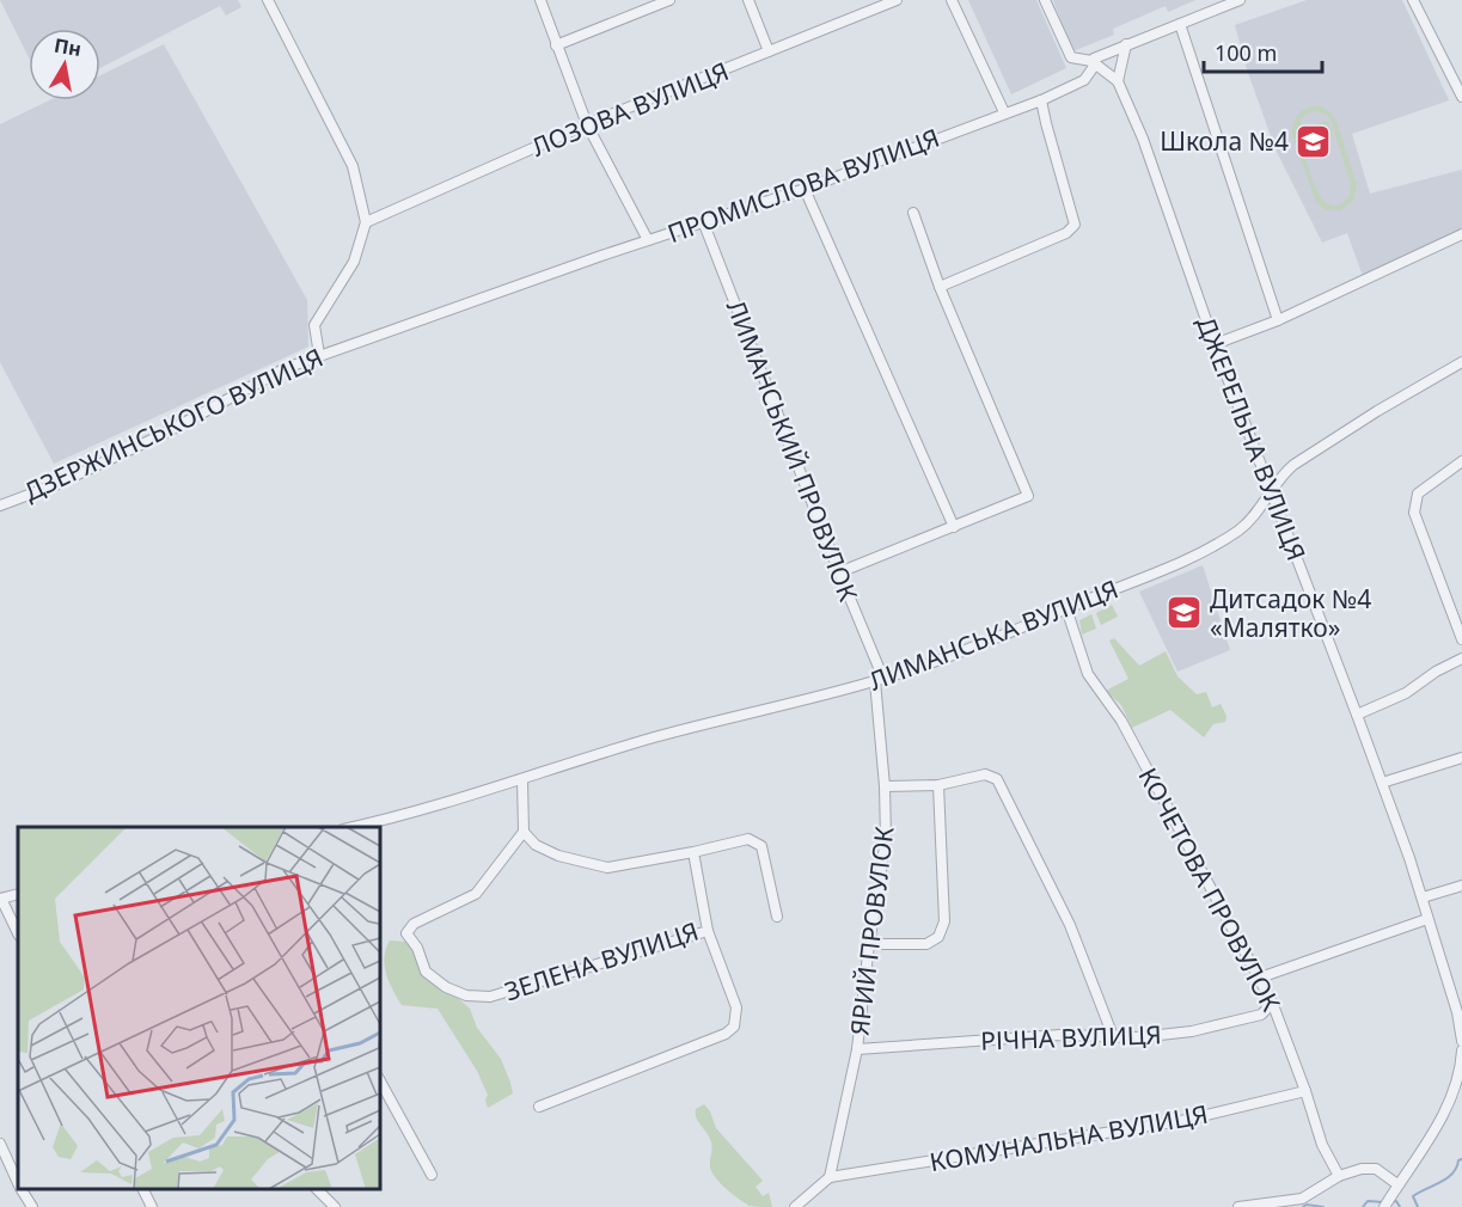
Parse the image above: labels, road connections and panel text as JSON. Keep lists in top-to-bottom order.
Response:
{
  "streets": {
    "street": [
      "ЛОЗОВА ВУЛИЦЯ",
      "ПРОМИСЛОВА ВУЛИЦЯ",
      "ДЗЕРЖИНСЬКОГО ВУЛИЦЯ",
      "ДЖЕРЕЛЬНА ВУЛИЦЯ",
      "ЛИМАНСЬКИЙ ПРОВУЛОК",
      "ЛИМАНСЬКА ВУЛИЦЯ",
      "КОЧЕТОВА ПРОВУЛОК",
      "ЯРИЙ ПРОВУЛОК",
      "ЗЕЛЕНА ВУЛИЦЯ",
      "РІЧНА ВУЛИЦЯ",
      "КОМУНАЛЬНА ВУЛИЦЯ"
    ]
  },
  "crossings": [
    ["ПРОМИСЛОВА ВУЛИЦЯ", "ДЗЕРЖИНСЬКОГО ВУЛИЦЯ"],
    ["ПРОМИСЛОВА ВУЛИЦЯ", "ЛИМАНСЬКИЙ ПРОВУЛОК"],
    ["ДЖЕРЕЛЬНА ВУЛИЦЯ", "ЛИМАНСЬКА ВУЛИЦЯ"],
    ["ЛИМАНСЬКИЙ ПРОВУЛОК", "ЛИМАНСЬКА ВУЛИЦЯ"],
    ["ЛИМАНСЬКИЙ ПРОВУЛОК", "ЯРИЙ ПРОВУЛОК"],
    ["ЛИМАНСЬКА ВУЛИЦЯ", "КОЧЕТОВА ПРОВУЛОК"],
    ["ЛИМАНСЬКА ВУЛИЦЯ", "ЯРИЙ ПРОВУЛОК"],
    ["КОЧЕТОВА ПРОВУЛОК", "РІЧНА ВУЛИЦЯ"],
    ["КОЧЕТОВА ПРОВУЛОК", "КОМУНАЛЬНА ВУЛИЦЯ"],
    ["ЯРИЙ ПРОВУЛОК", "РІЧНА ВУЛИЦЯ"],
    ["ЯРИЙ ПРОВУЛОК", "КОМУНАЛЬНА ВУЛИЦЯ"]
  ],
  "places": {
    "school or university": ["Школа №4", "Дитсадок №4 «Малятко»"]
  },
  "scale_bar": "100 m",
  "north": "top"
}
